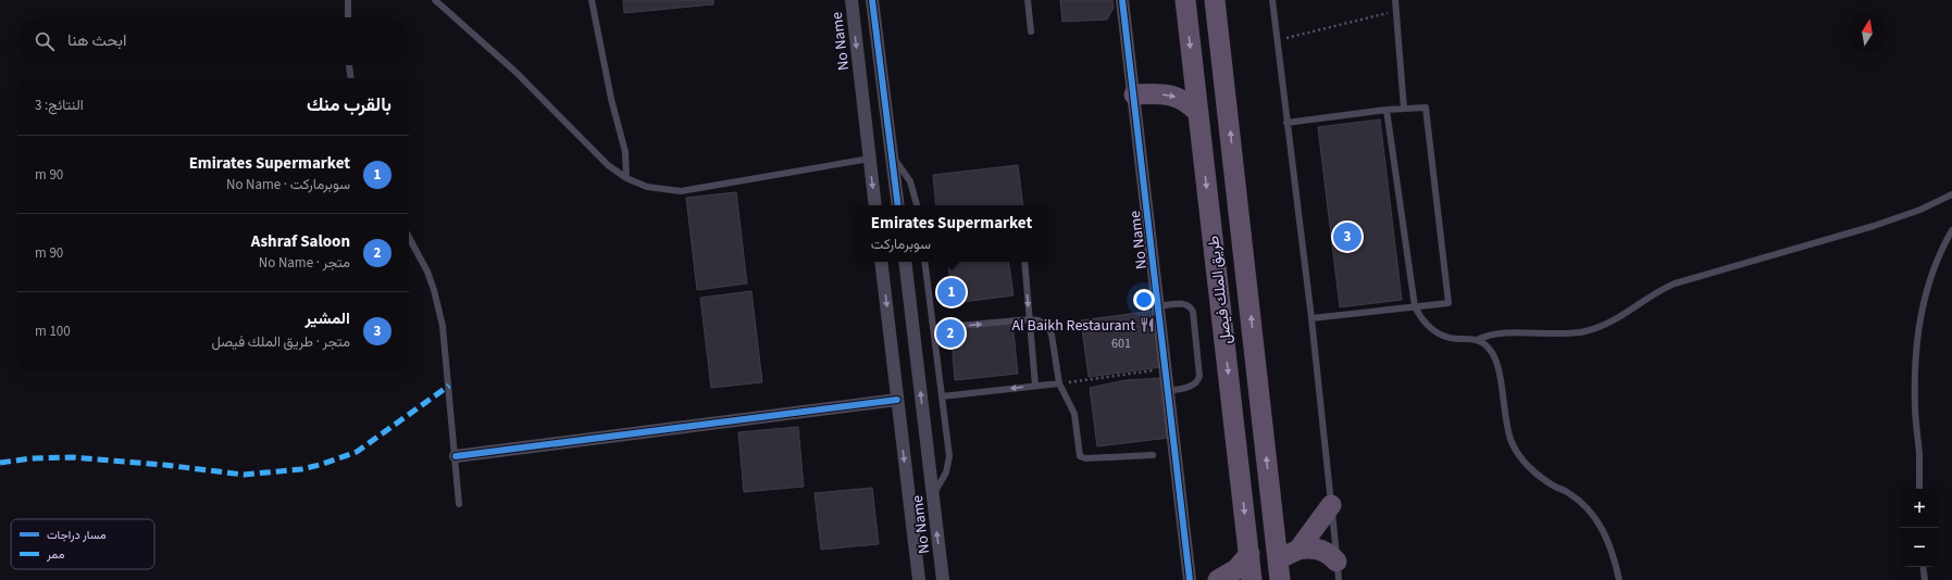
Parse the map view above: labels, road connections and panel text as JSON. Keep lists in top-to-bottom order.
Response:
{
  "streets": {
    "main road": ["طريق الملك فيصل"],
    "street": ["No Name"]
  },
  "places": {
    "restaurant": ["Al Baikh Restaurant"]
  },
  "house_numbers": ["601"],
  "legend": ["مسار دراجات", "ممر"],
  "north": "top",
  "page": {
    "search": "ابحث هنا",
    "heading": ["بالقرب منك", "النتائج: 3"],
    "list": [
      {
        "mark": "1",
        "name": "Emirates Supermarket",
        "note": "سوبرماركت · No Name",
        "value": "90 m"
      },
      {
        "mark": "2",
        "name": "Ashraf Saloon",
        "note": "متجر · No Name",
        "value": "90 m"
      },
      {
        "mark": "3",
        "name": "المشير",
        "note": "متجر · طريق الملك فيصل",
        "value": "100 m"
      }
    ],
    "popup": ["Emirates Supermarket", "سوبرماركت"],
    "pins": ["3", "1", "2"],
    "map_buttons": ["+", "−"]
  }
}
